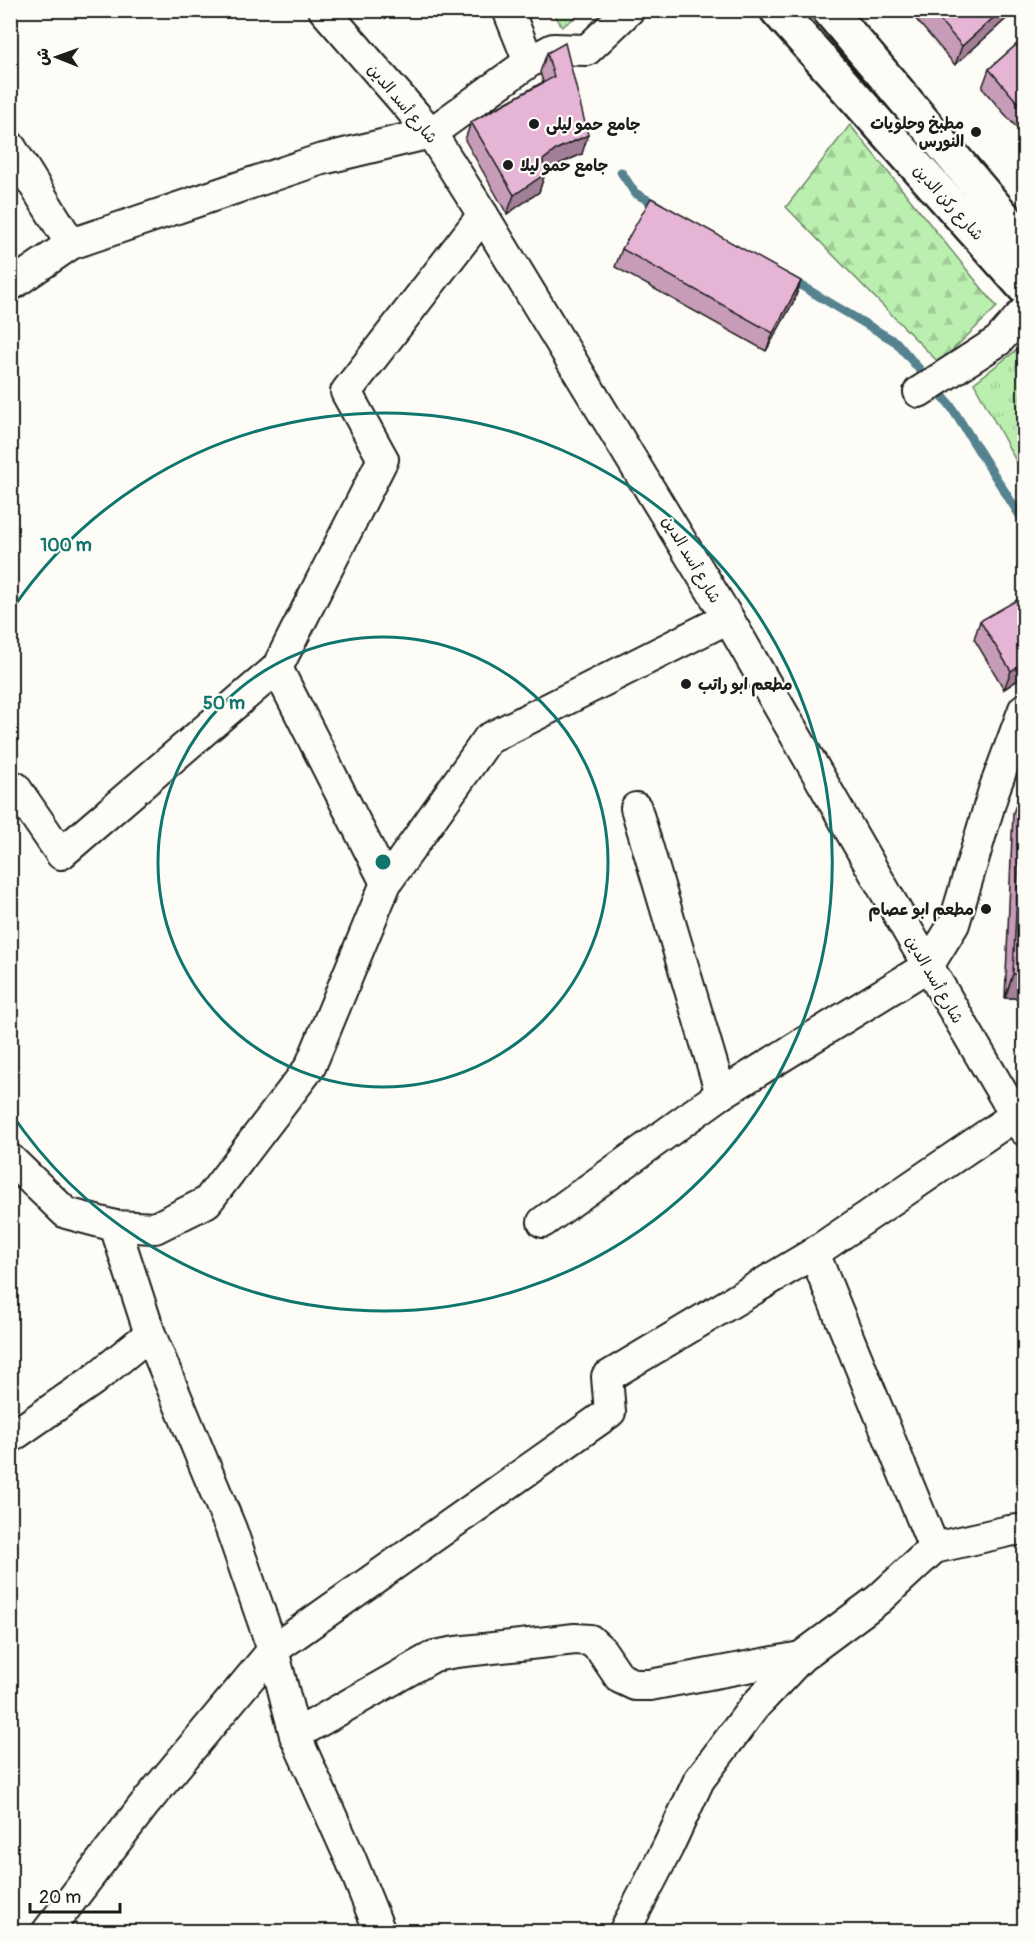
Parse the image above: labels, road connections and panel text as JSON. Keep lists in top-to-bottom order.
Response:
{
  "streets": {
    "main road": ["شارع ركن الدين"],
    "street": ["شارع أسد الدين"]
  },
  "places": [
    "جامع حمو ليلى",
    "مطبخ وحلويات النورس",
    "جامع حمو ليلا",
    "مطعم ابو راتب",
    "مطعم ابو عصام"
  ],
  "scale_bar": "20 m",
  "north": "left",
  "rings": ["100 m", "50 m"]
}
